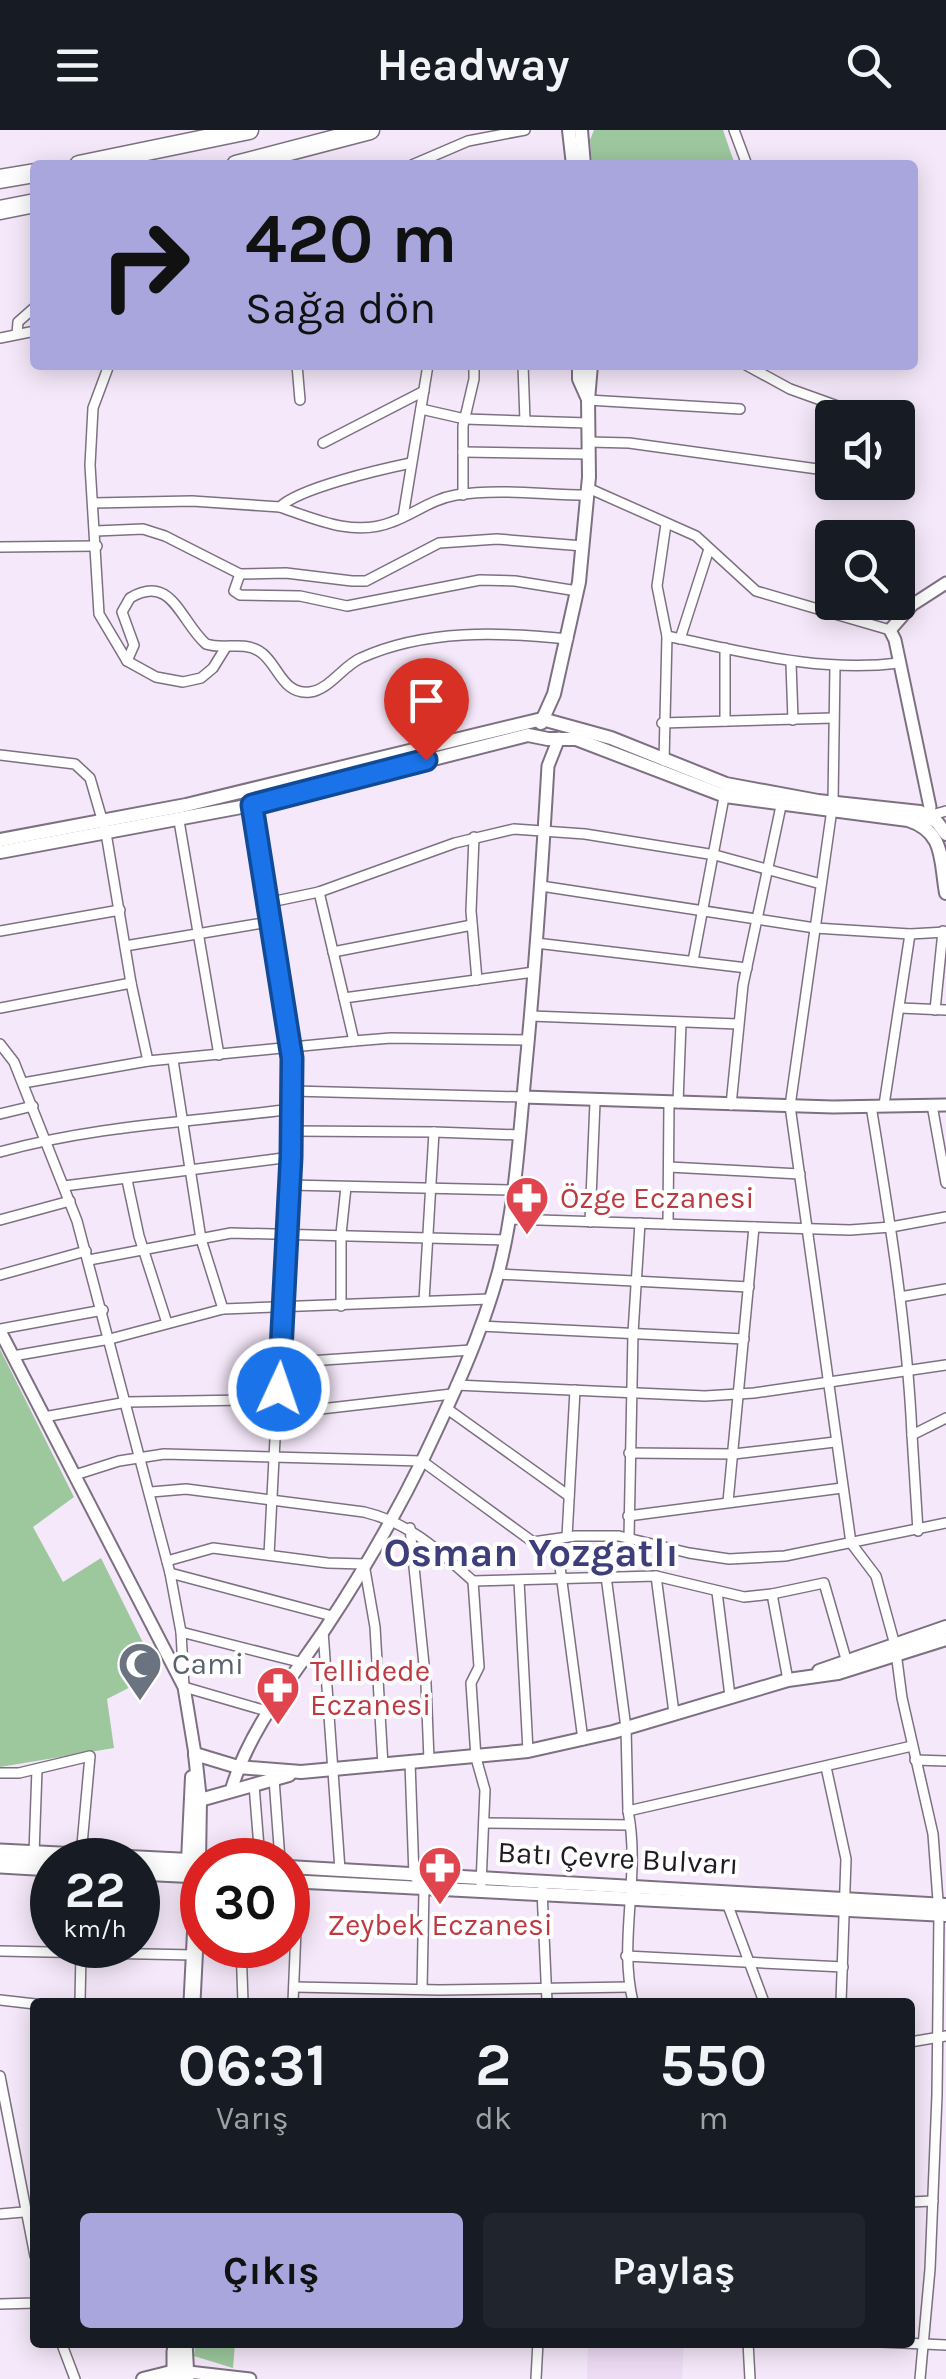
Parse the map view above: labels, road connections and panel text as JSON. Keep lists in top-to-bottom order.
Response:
{
  "streets": {
    "main road": ["Batı Çevre Bulvarı"]
  },
  "districts": ["Osman Yozgatlı"],
  "places": {
    "pharmacy": ["Özge Eczanesi", "Tellidede Eczanesi", "Zeybek Eczanesi"],
    "mosque": ["Cami"]
  },
  "page": {
    "header": "Headway",
    "turn": ["420 m", "Sağa dön"],
    "speed": "22 km/h",
    "limit": "30",
    "eta": [
      "06:31",
      "Varış",
      "2",
      "dk",
      "550",
      "m"
    ],
    "buttons": ["Çıkış", "Paylaş"]
  }
}
